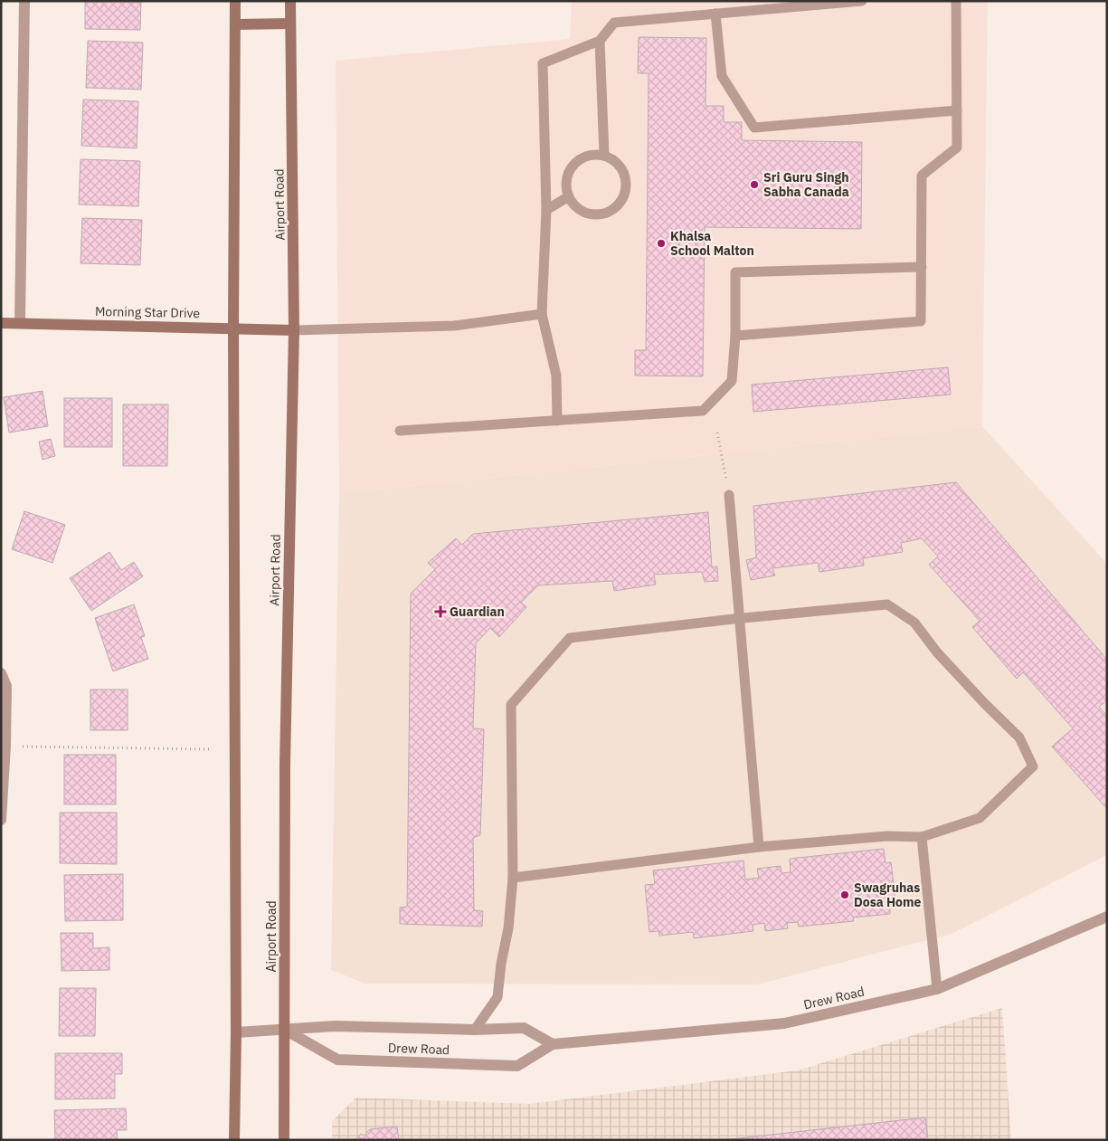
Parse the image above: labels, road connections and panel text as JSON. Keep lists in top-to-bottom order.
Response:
{
  "streets": {
    "main road": ["Airport Road", "Morning Star Drive"],
    "street": ["Drew Road"]
  },
  "crossings": [
    ["Airport Road", "Morning Star Drive"],
    ["Airport Road", "Drew Road"]
  ],
  "places": {
    "other": ["Sri Guru Singh Sabha Canada", "Khalsa School Malton", "Swagruhas Dosa Home"],
    "health": ["Guardian"]
  }
}
